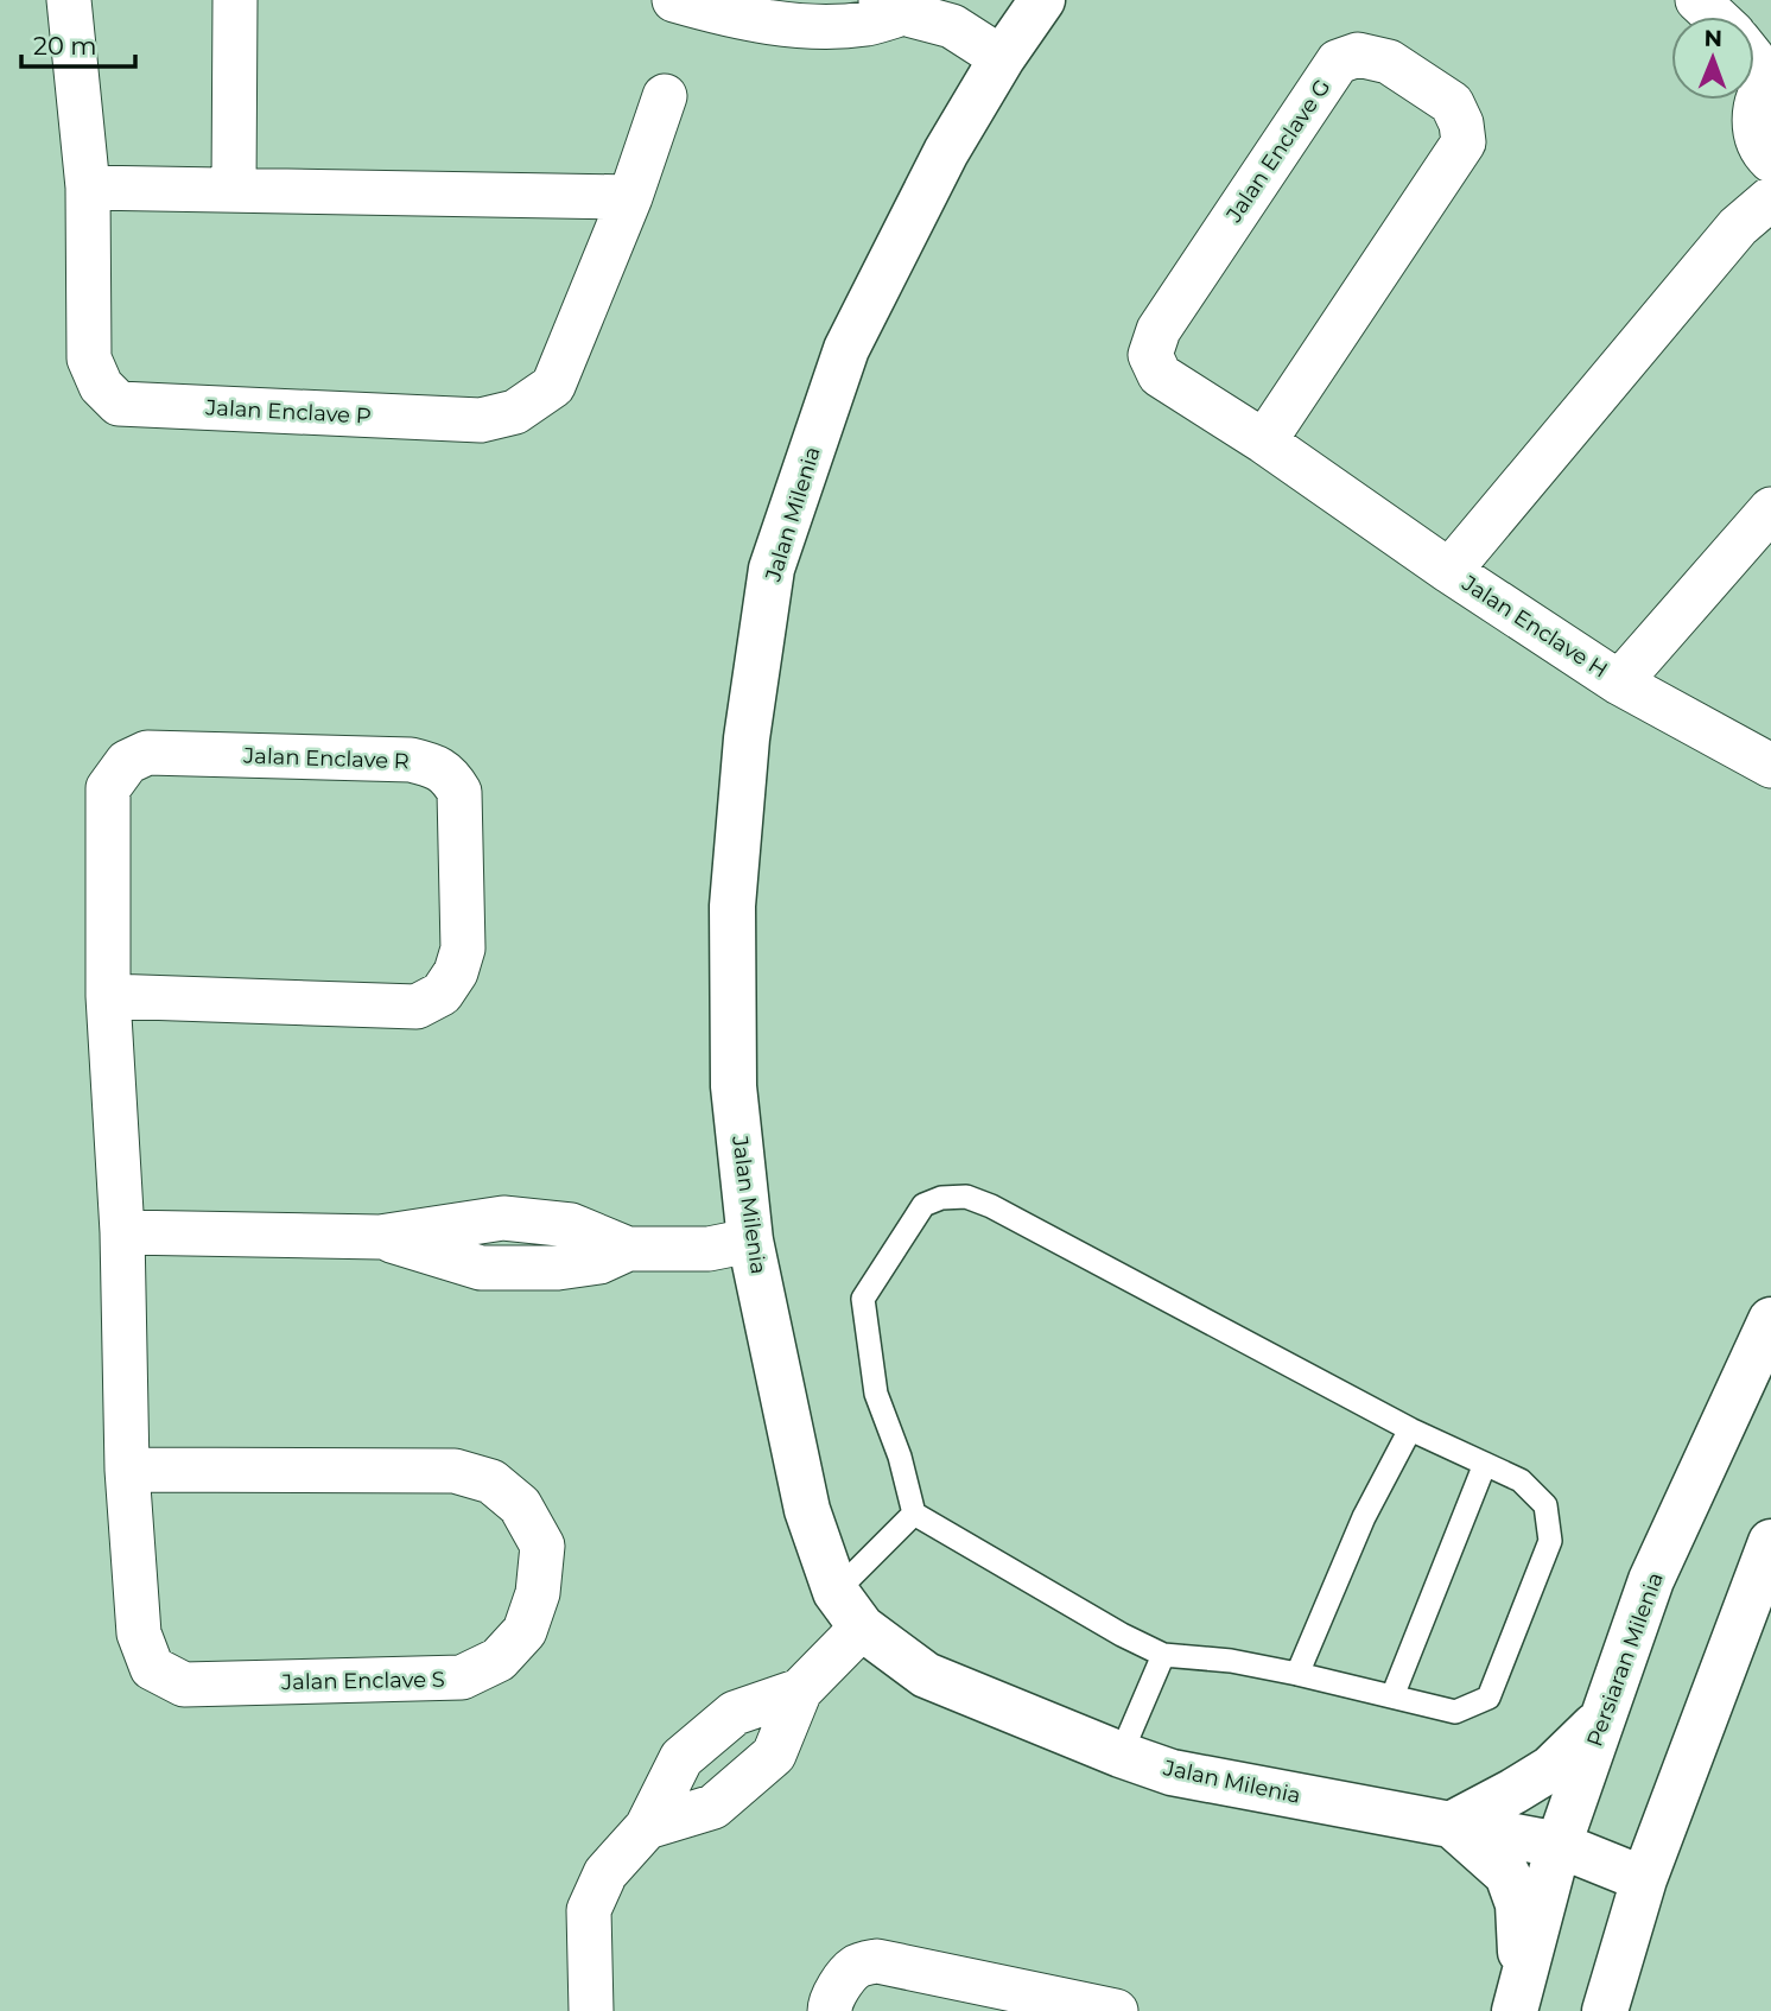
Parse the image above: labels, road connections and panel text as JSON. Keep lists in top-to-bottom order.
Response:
{
  "streets": {
    "street": [
      "Jalan Enclave G",
      "Jalan Enclave P",
      "Jalan Milenia",
      "Jalan Enclave H",
      "Jalan Enclave R",
      "Persiaran Milenia",
      "Jalan Enclave S"
    ]
  },
  "crossings": [
    ["Jalan Enclave G", "Jalan Enclave H"],
    ["Jalan Milenia", "Persiaran Milenia"],
    ["Jalan Enclave R", "Jalan Enclave S"]
  ],
  "scale_bar": "20 m",
  "north": "top"
}
